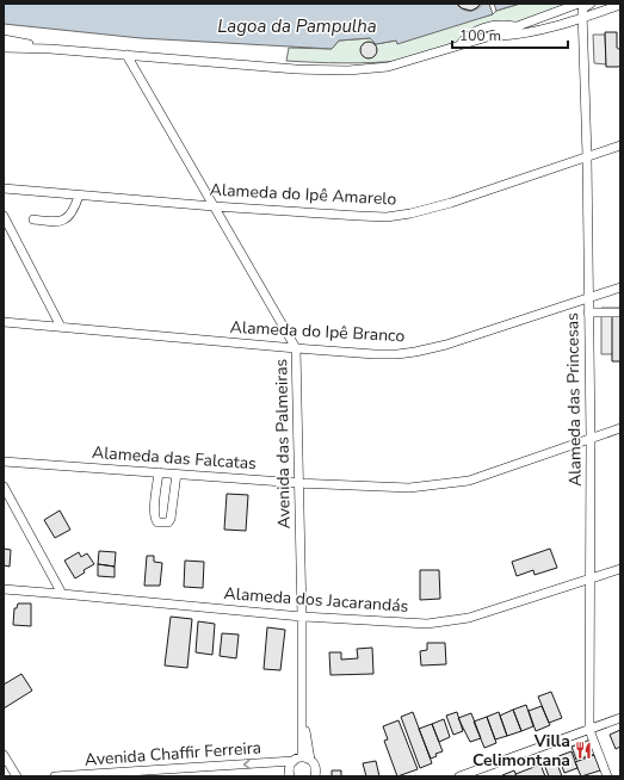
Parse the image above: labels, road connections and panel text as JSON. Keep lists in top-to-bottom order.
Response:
{
  "streets": {
    "street": [
      "Alameda do Ipê Amarelo",
      "Alameda do Ipê Branco",
      "Alameda das Princesas",
      "Avenida das Palmeiras",
      "Alameda das Falcatas",
      "Alameda dos Jacarandás",
      "Avenida Chaffir Ferreira"
    ]
  },
  "crossings": [
    ["Alameda do Ipê Amarelo", "Alameda das Princesas"],
    ["Alameda do Ipê Amarelo", "Avenida das Palmeiras"],
    ["Alameda do Ipê Branco", "Alameda das Princesas"],
    ["Alameda do Ipê Branco", "Avenida das Palmeiras"],
    ["Alameda das Princesas", "Alameda das Falcatas"],
    ["Alameda das Princesas", "Alameda dos Jacarandás"],
    ["Avenida das Palmeiras", "Alameda das Falcatas"],
    ["Avenida das Palmeiras", "Alameda dos Jacarandás"],
    ["Avenida das Palmeiras", "Avenida Chaffir Ferreira"]
  ],
  "one_way": ["Avenida Chaffir Ferreira"],
  "water": ["Lagoa da Pampulha"],
  "places": {
    "restaurant": ["Villa Celimontana"]
  },
  "scale_bar": "100 m"
}
